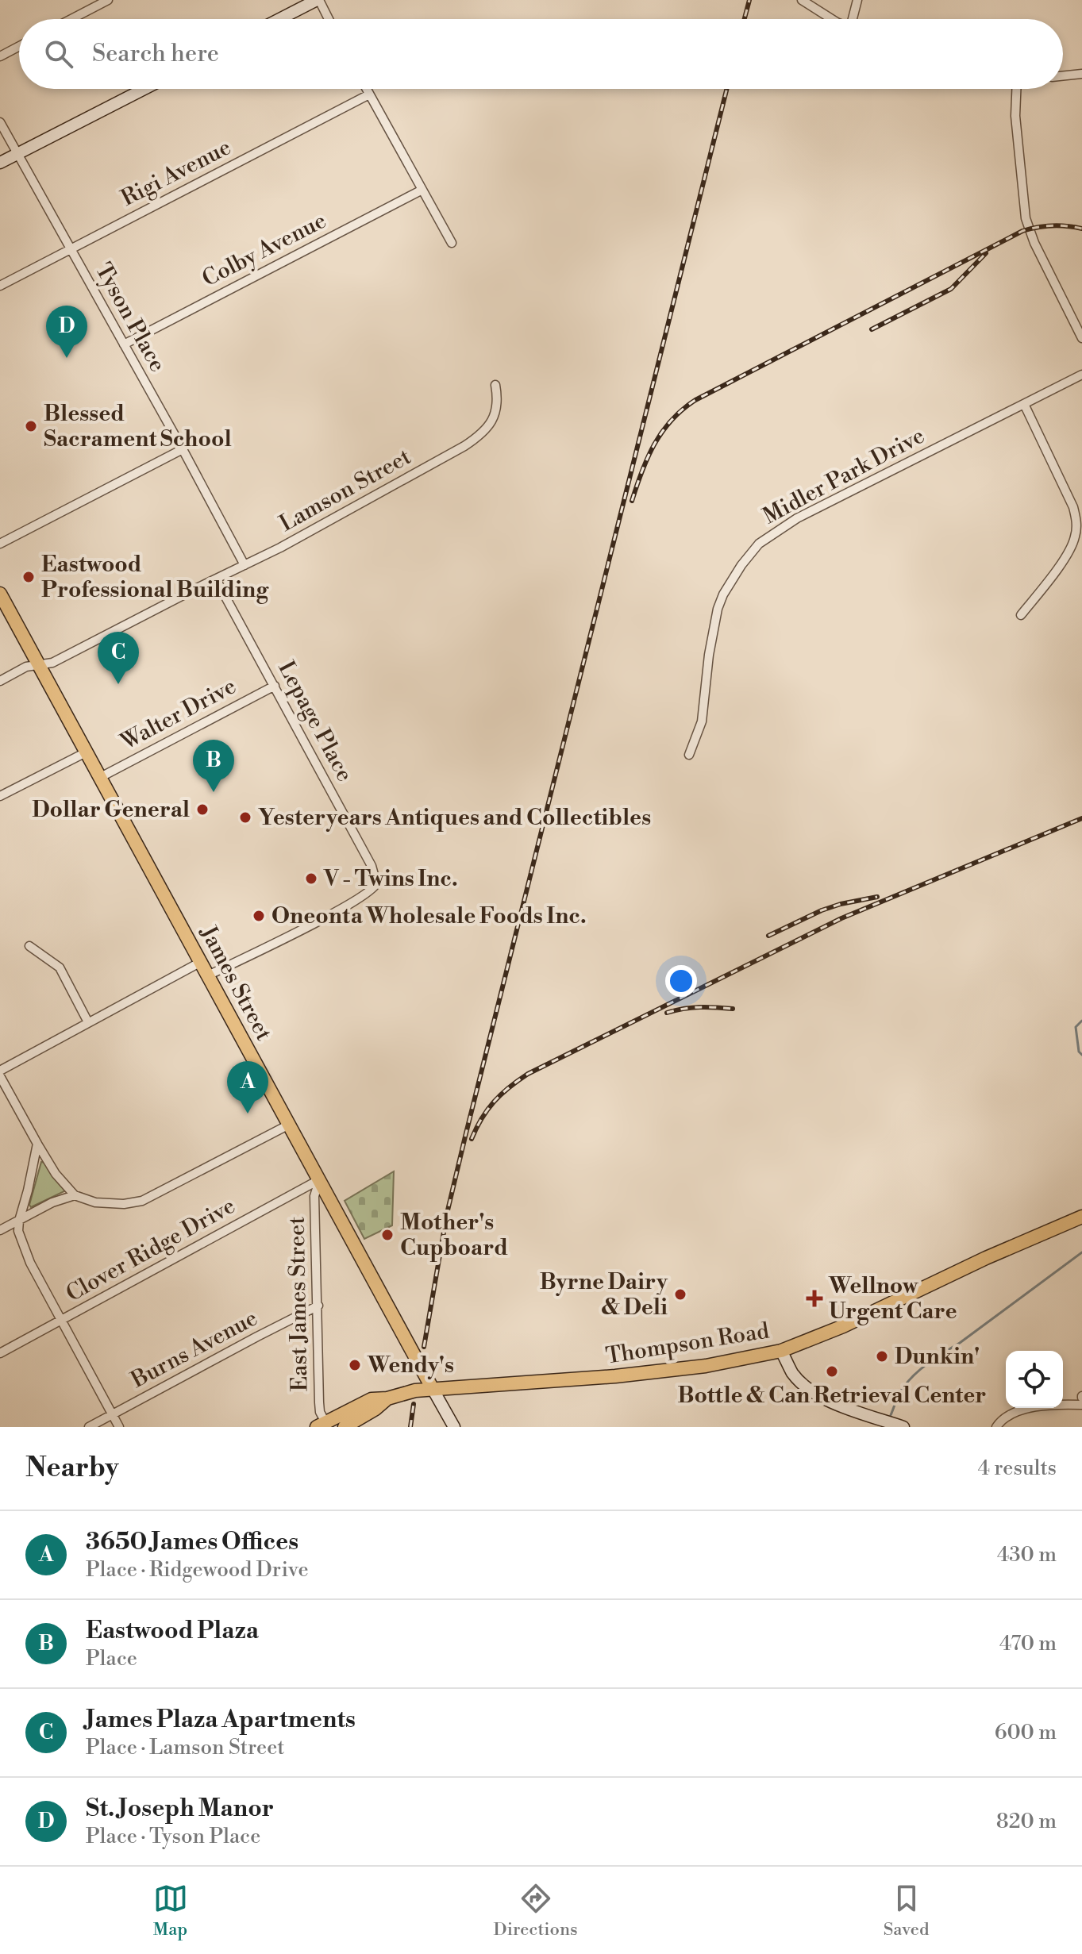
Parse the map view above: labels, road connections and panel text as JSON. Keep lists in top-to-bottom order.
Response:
{
  "streets": {
    "main road": ["James Street", "Thompson Road"],
    "street": [
      "Rigi Avenue",
      "Colby Avenue",
      "Tyson Place",
      "Midler Park Drive",
      "Lamson Street",
      "Walter Drive",
      "Lepage Place",
      "Clover Ridge Drive",
      "East James Street",
      "Burns Avenue"
    ]
  },
  "crossings": [
    ["Rigi Avenue", "Tyson Place"],
    ["Colby Avenue", "Tyson Place"],
    ["Tyson Place", "Lamson Street"],
    ["Lamson Street", "Lepage Place"],
    ["Lamson Street", "James Street"],
    ["Walter Drive", "Lepage Place"],
    ["Walter Drive", "James Street"],
    ["Lepage Place", "James Street"],
    ["James Street", "Clover Ridge Drive"],
    ["James Street", "East James Street"],
    ["James Street", "Thompson Road"],
    ["Clover Ridge Drive", "East James Street"],
    ["East James Street", "Thompson Road"],
    ["East James Street", "Burns Avenue"]
  ],
  "places": {
    "other": [
      "Blessed Sacrament School",
      "Eastwood Professional Building",
      "Dollar General",
      "Yesteryears Antiques and Collectibles",
      "V - Twins Inc.",
      "Oneonta Wholesale Foods Inc.",
      "Mother's Cupboard",
      "Byrne Dairy & Deli",
      "Dunkin'",
      "Wendy's",
      "Bottle & Can Retrieval Center"
    ],
    "health": ["Wellnow Urgent Care"]
  },
  "page": {
    "search": "Search here",
    "pins": [
      "D",
      "C",
      "B",
      "A"
    ],
    "heading": ["Nearby", "4 results"],
    "list": [
      {
        "mark": "A",
        "name": "3650 James Offices",
        "note": "Place · Ridgewood Drive",
        "value": "430 m"
      },
      {
        "mark": "B",
        "name": "Eastwood Plaza",
        "note": "Place",
        "value": "470 m"
      },
      {
        "mark": "C",
        "name": "James Plaza Apartments",
        "note": "Place · Lamson Street",
        "value": "600 m"
      },
      {
        "mark": "D",
        "name": "St. Joseph Manor",
        "note": "Place · Tyson Place",
        "value": "820 m"
      }
    ],
    "nav": ["Map", "Directions", "Saved"]
  }
}
